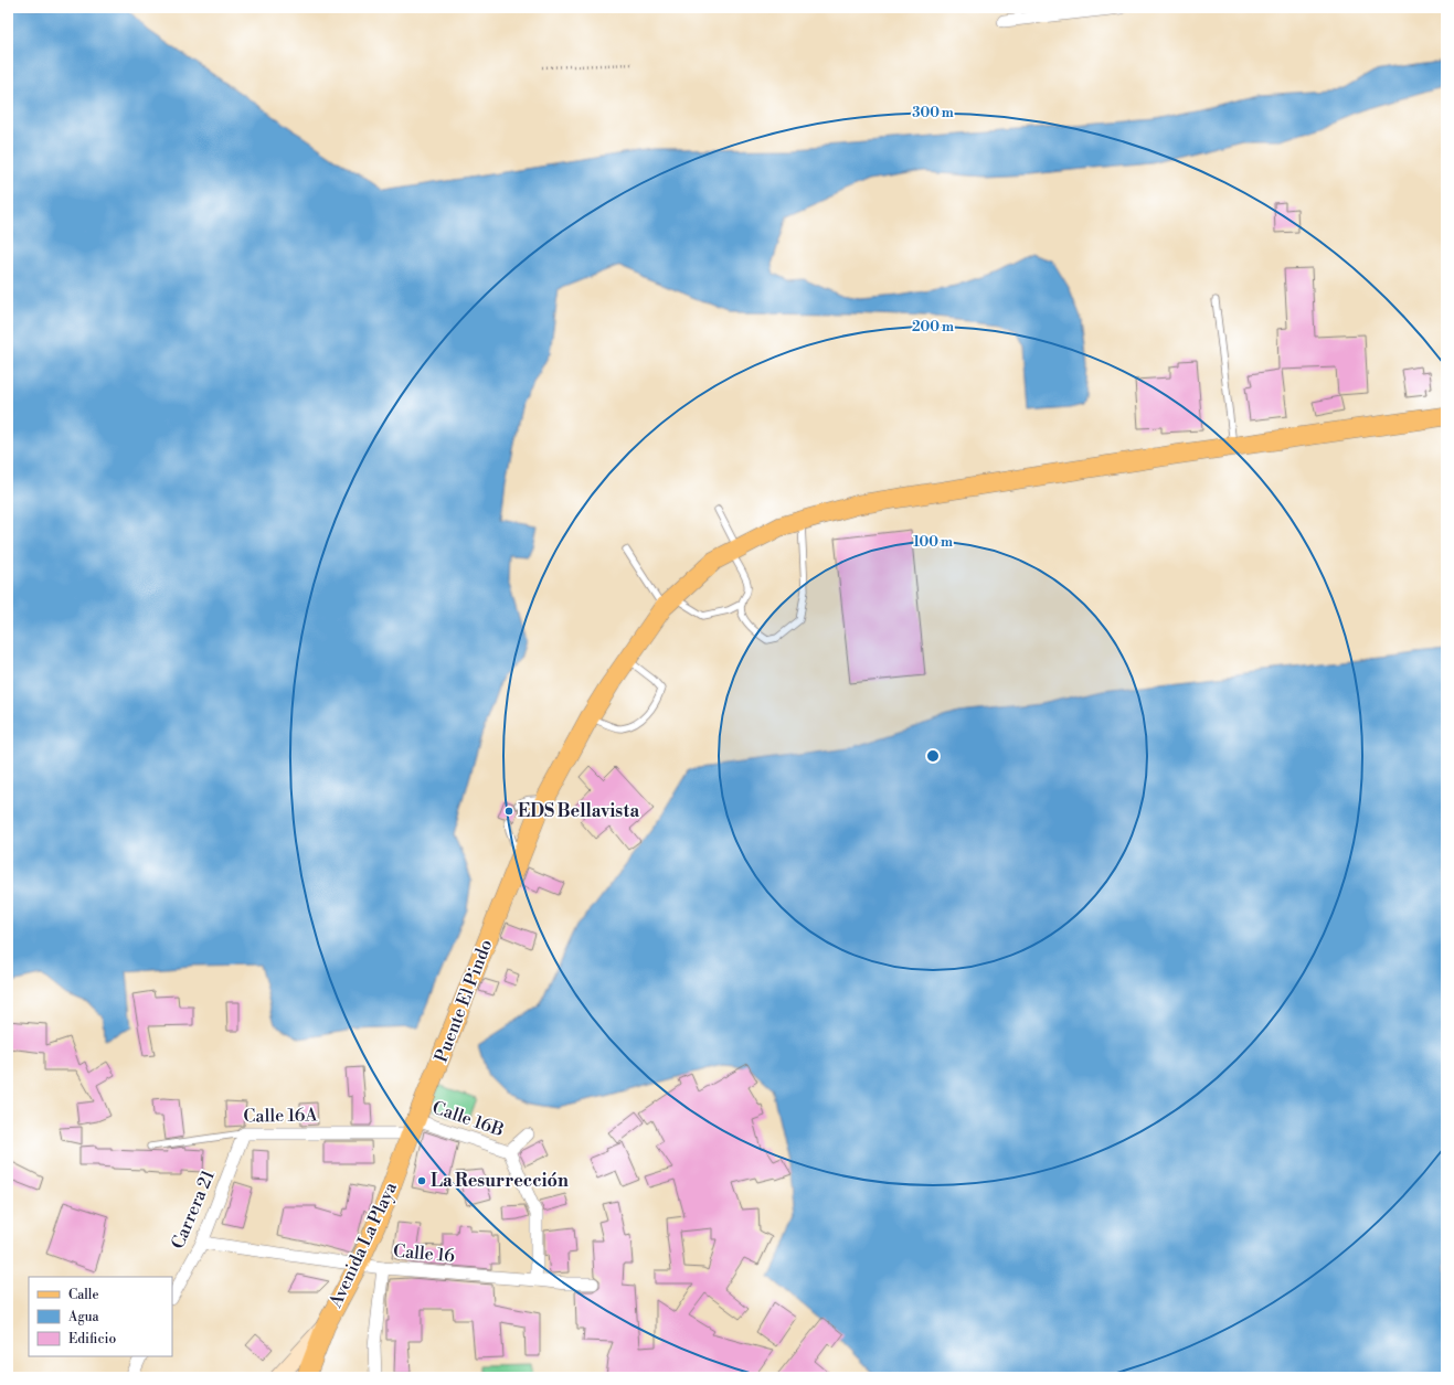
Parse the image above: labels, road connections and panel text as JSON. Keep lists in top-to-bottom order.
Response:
{
  "streets": {
    "main road": ["Puente El Pindo", "Avenida La Playa"],
    "street": [
      "Calle 16A",
      "Calle 16B",
      "Carrera 21",
      "Calle 16"
    ]
  },
  "crossings": [
    ["Puente El Pindo", "Calle 16A"],
    ["Puente El Pindo", "Calle 16B"],
    ["Puente El Pindo", "Avenida La Playa"],
    ["Calle 16A", "Calle 16B"],
    ["Calle 16A", "Carrera 21"],
    ["Calle 16A", "Avenida La Playa"],
    ["Calle 16B", "Avenida La Playa"],
    ["Carrera 21", "Calle 16"],
    ["Avenida La Playa", "Calle 16"]
  ],
  "places": ["EDS Bellavista", "La Resurrección"],
  "legend": ["Calle", "Agua", "Edificio"],
  "rings": ["300 m", "200 m", "100 m"]
}
